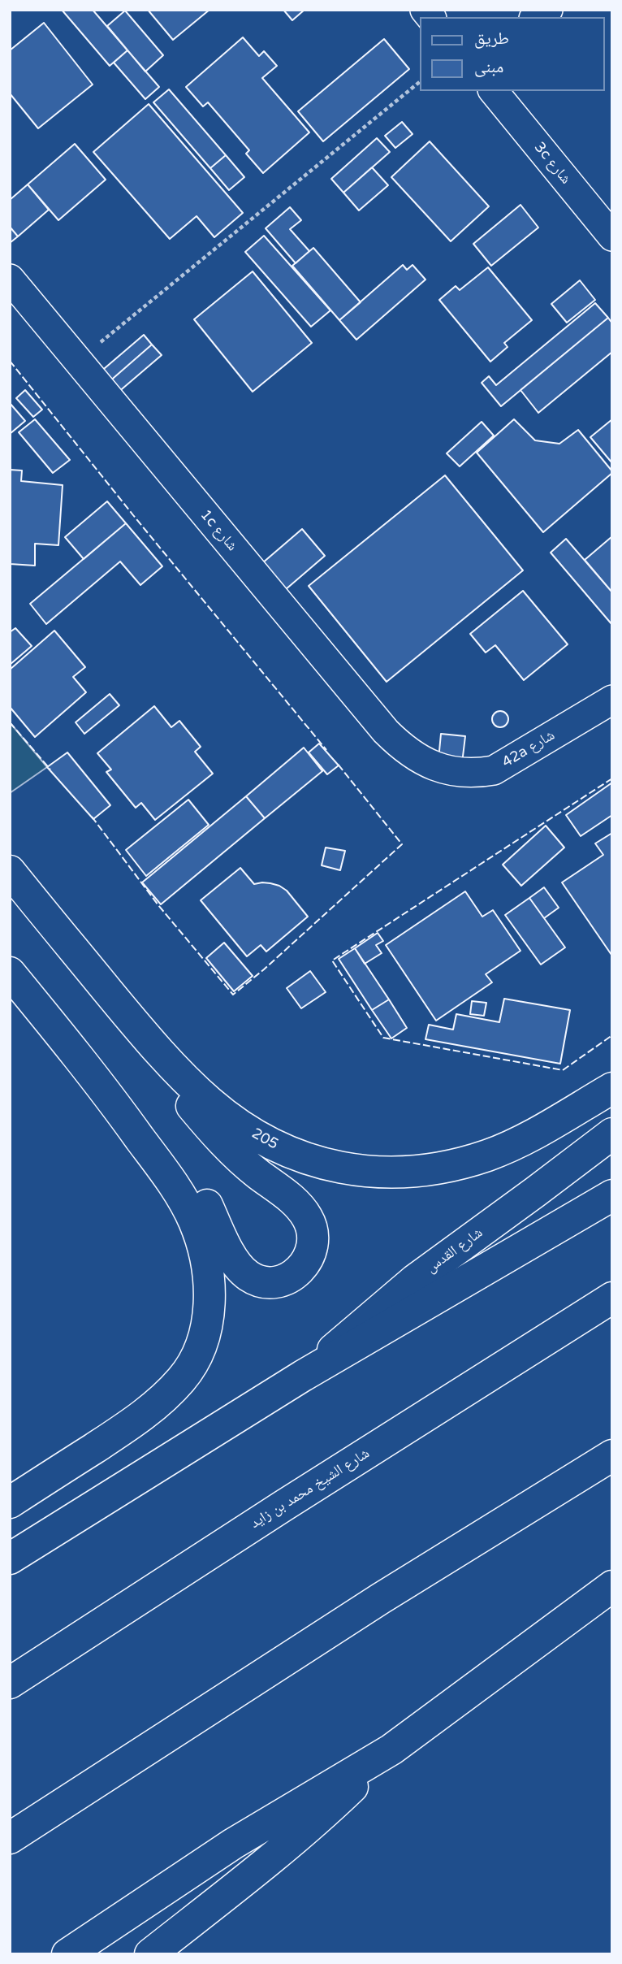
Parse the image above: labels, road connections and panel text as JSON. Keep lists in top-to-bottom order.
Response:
{
  "streets": {
    "main road": ["205", "شارع القدس", "شارع الشيخ محمد بن زايد"],
    "street": ["3c شارع", "1c شارع", "42a شارع"]
  },
  "crossings": [
    ["1c شارع", "42a شارع"]
  ],
  "legend": ["طريق", "مبنى"]
}
